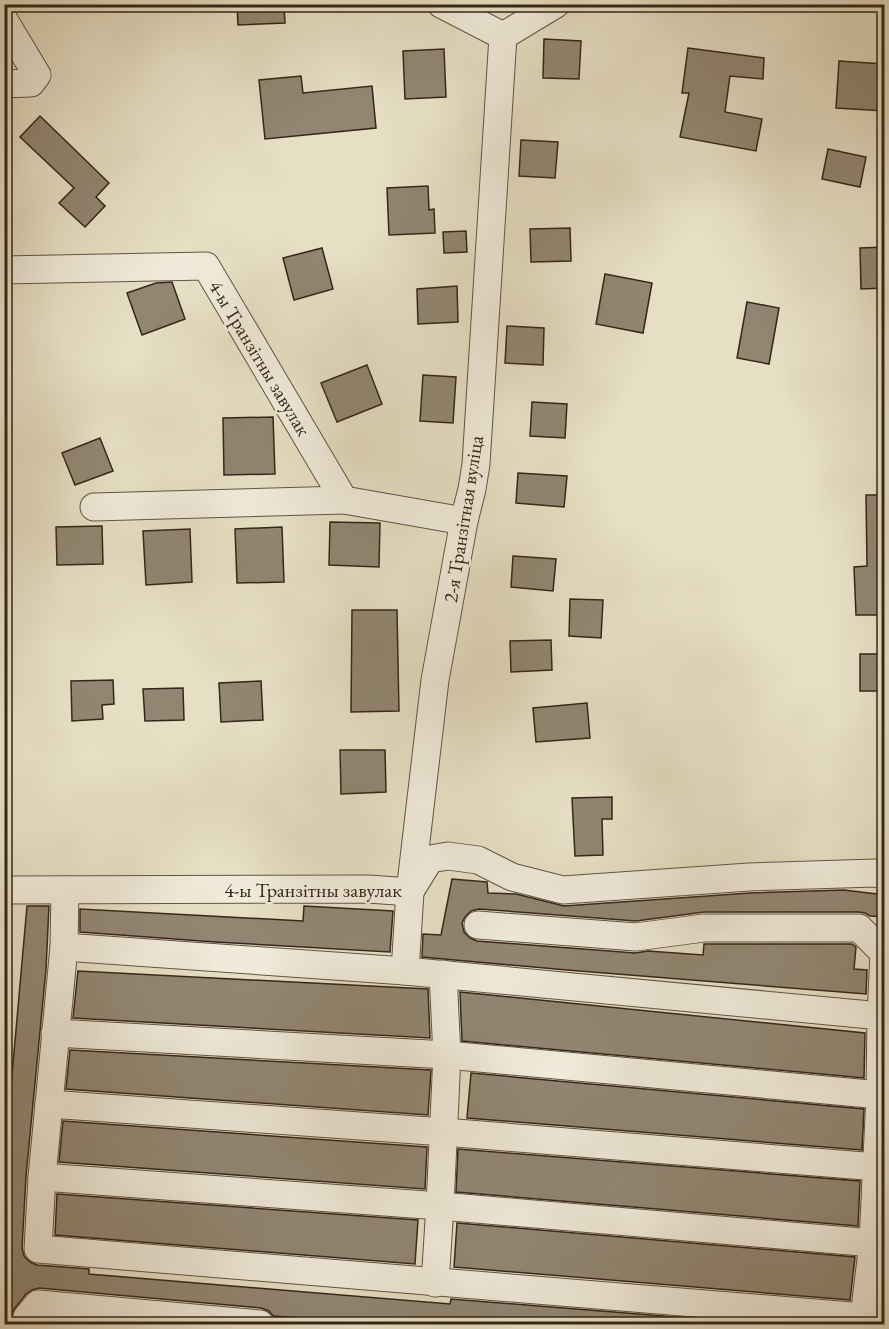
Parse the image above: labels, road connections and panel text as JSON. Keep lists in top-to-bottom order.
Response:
{
  "streets": {
    "street": ["4-ы Транзітны завулак", "2-я Транзітная вуліца"]
  },
  "crossings": [
    ["4-ы Транзітны завулак", "2-я Транзітная вуліца"]
  ]
}
